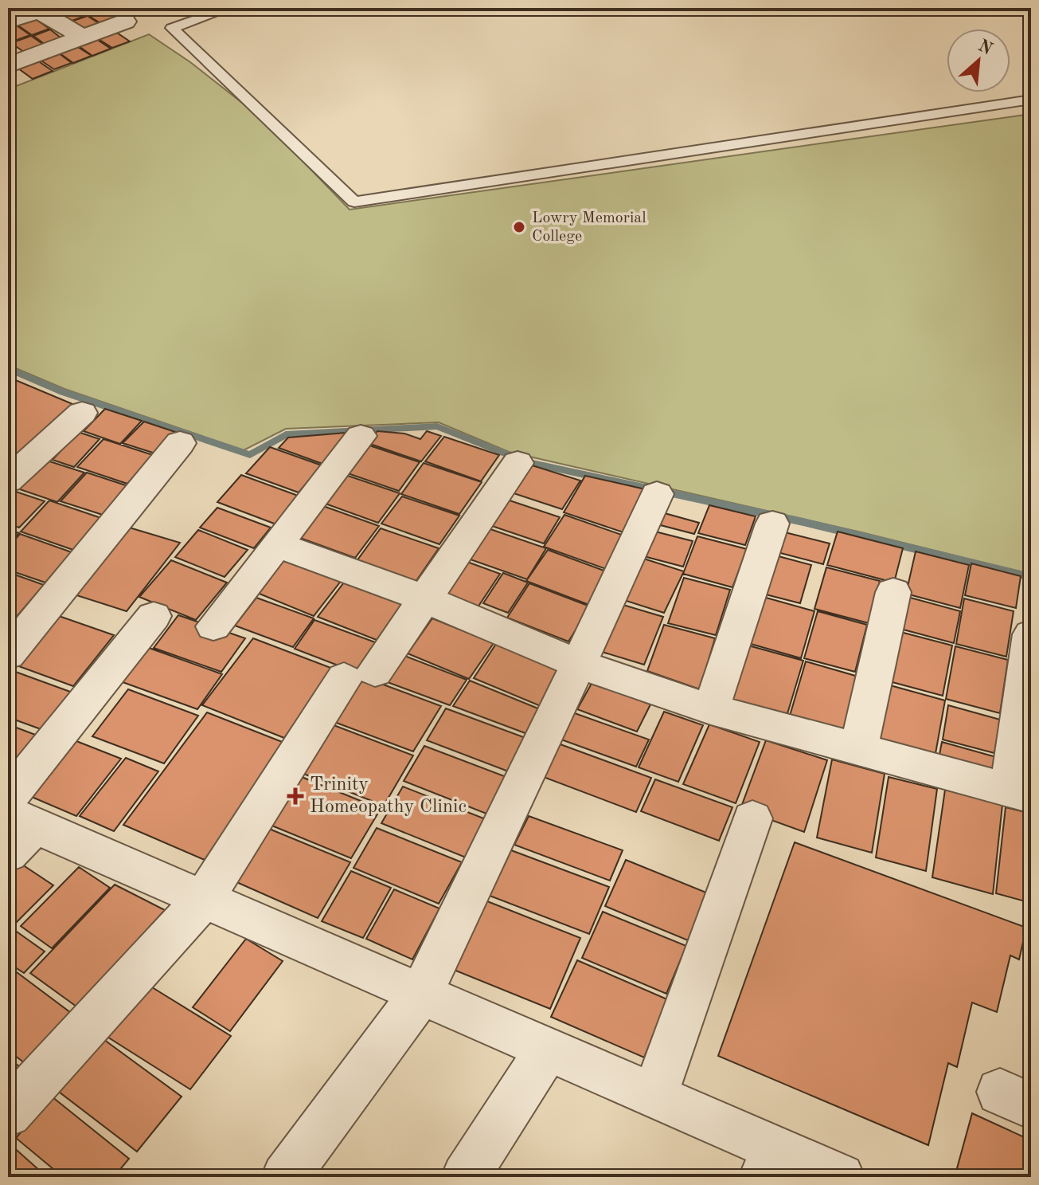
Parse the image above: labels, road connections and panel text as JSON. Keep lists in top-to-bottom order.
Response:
{
  "places": {
    "other": ["Lowry Memorial College"],
    "health": ["Trinity Homeopathy Clinic"]
  },
  "north": "top right"
}
